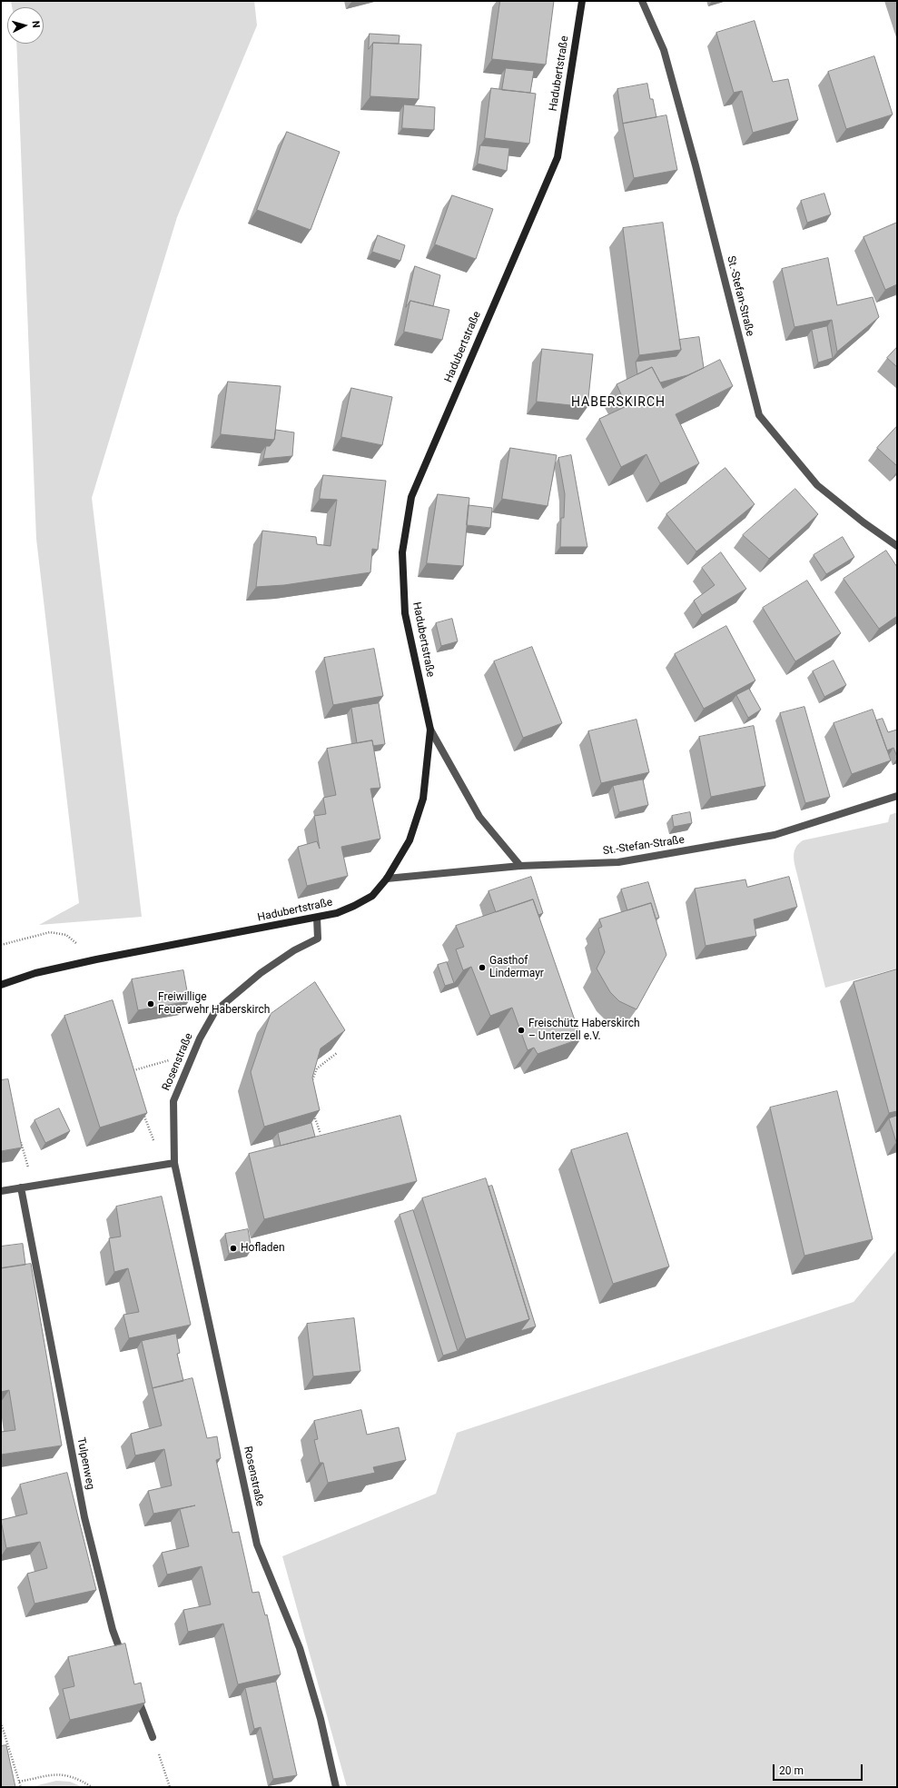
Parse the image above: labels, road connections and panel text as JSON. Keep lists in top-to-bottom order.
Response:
{
  "streets": {
    "street": [
      "Hadubertstraße",
      "St.-Stefan-Straße",
      "Rosenstraße",
      "Tulpenweg"
    ]
  },
  "crossings": [
    ["Hadubertstraße", "St.-Stefan-Straße"],
    ["Hadubertstraße", "Rosenstraße"]
  ],
  "districts": ["HABERSKIRCH"],
  "places": [
    "Gasthof Lindermayr",
    "Freiwillige Feuerwehr Haberskirch",
    "Freischütz Haberskirch – Unterzell e.V.",
    "Hofladen"
  ],
  "scale_bar": "20 m",
  "north": "right"
}
